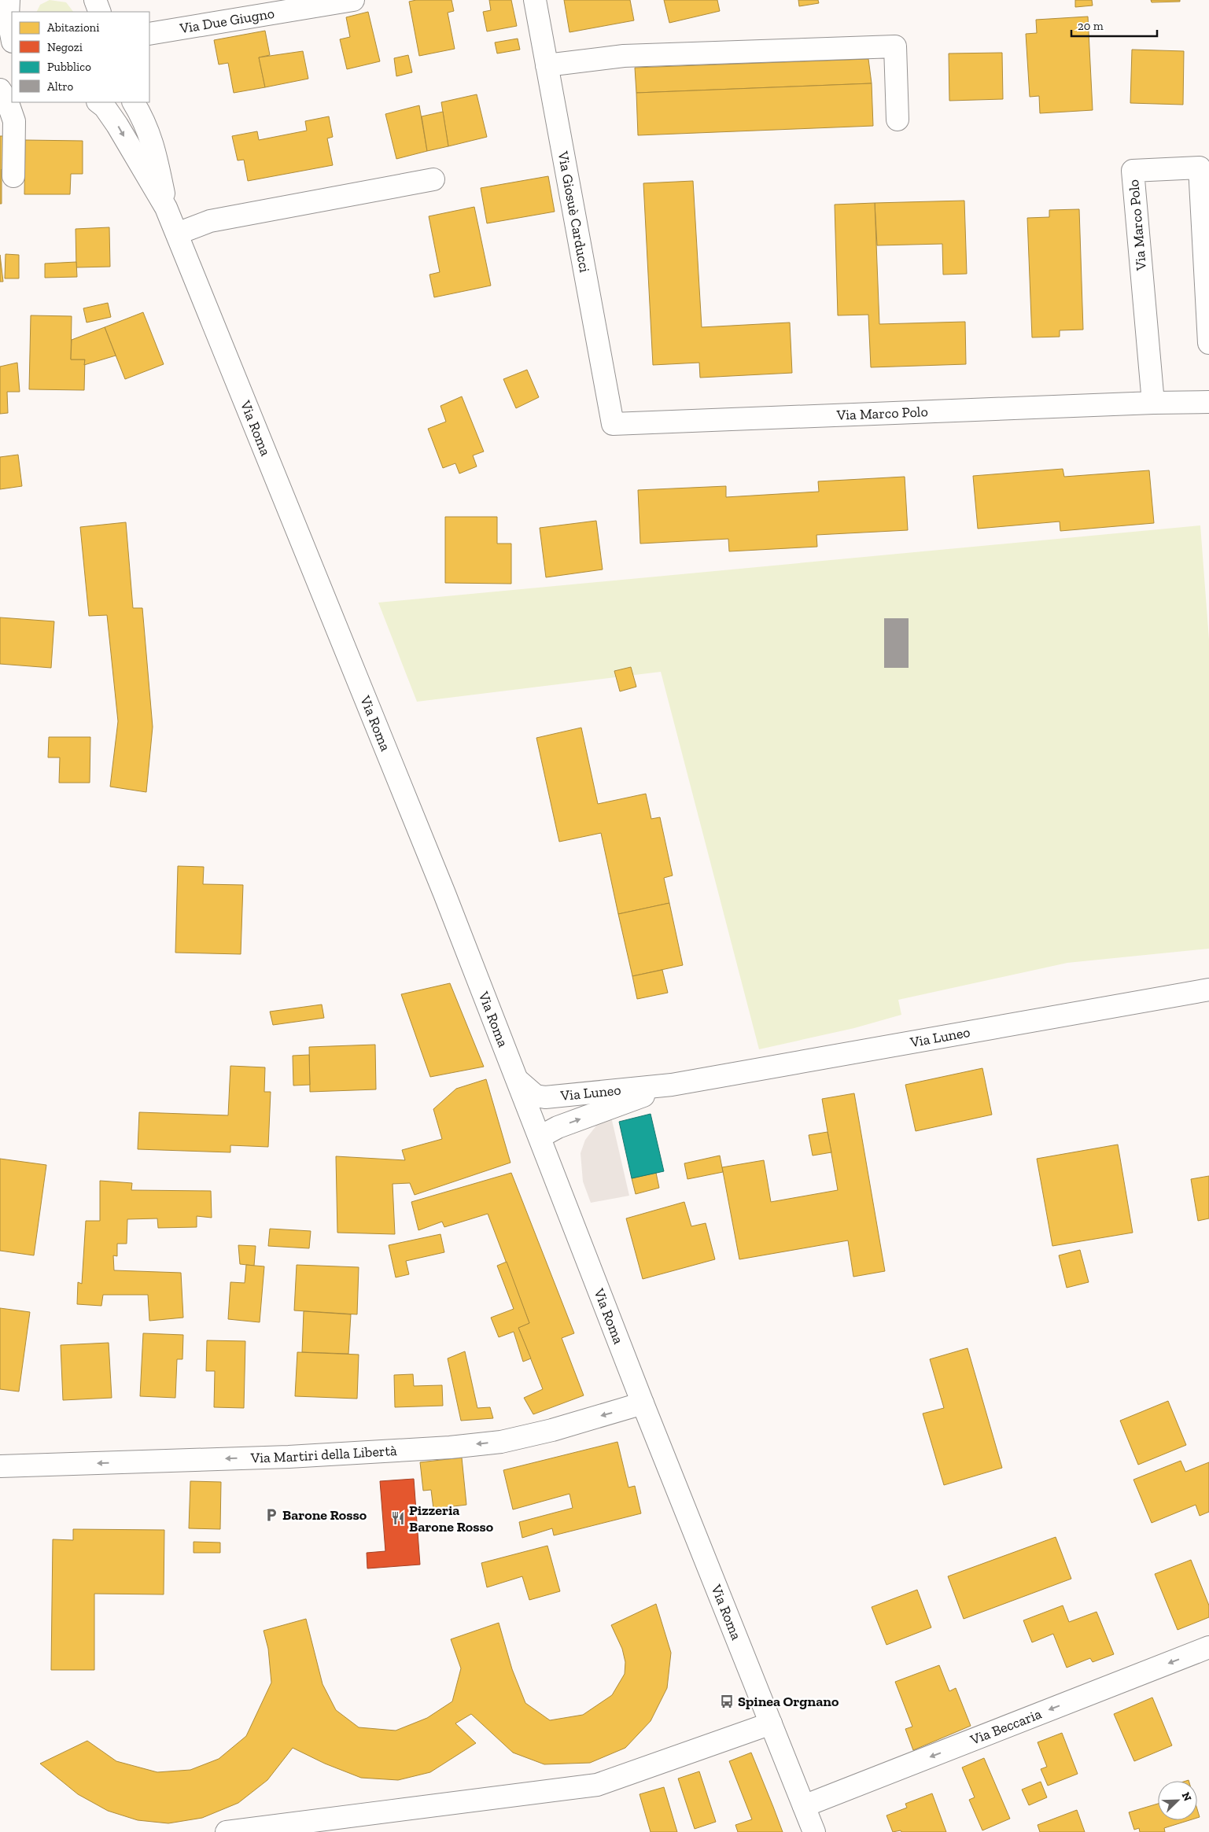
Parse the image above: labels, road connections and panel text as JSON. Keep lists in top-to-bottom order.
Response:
{
  "streets": {
    "street": [
      "Via Due Giugno",
      "Via Giosuè Carducci",
      "Via Marco Polo",
      "Via Roma",
      "Via Luneo",
      "Via Martiri della Libertà",
      "Via Beccaria"
    ]
  },
  "crossings": [
    ["Via Giosuè Carducci", "Via Marco Polo"],
    ["Via Roma", "Via Luneo"],
    ["Via Roma", "Via Martiri della Libertà"],
    ["Via Roma", "Via Beccaria"]
  ],
  "one_way": ["Via Martiri della Libertà", "Via Beccaria"],
  "places": {
    "parking": ["Barone Rosso"],
    "restaurant": ["Pizzeria Barone Rosso"],
    "bus stop": ["Spinea Orgnano"]
  },
  "legend": [
    "Abitazioni",
    "Negozi",
    "Pubblico",
    "Altro"
  ],
  "scale_bar": "20 m",
  "north": "top right"
}
